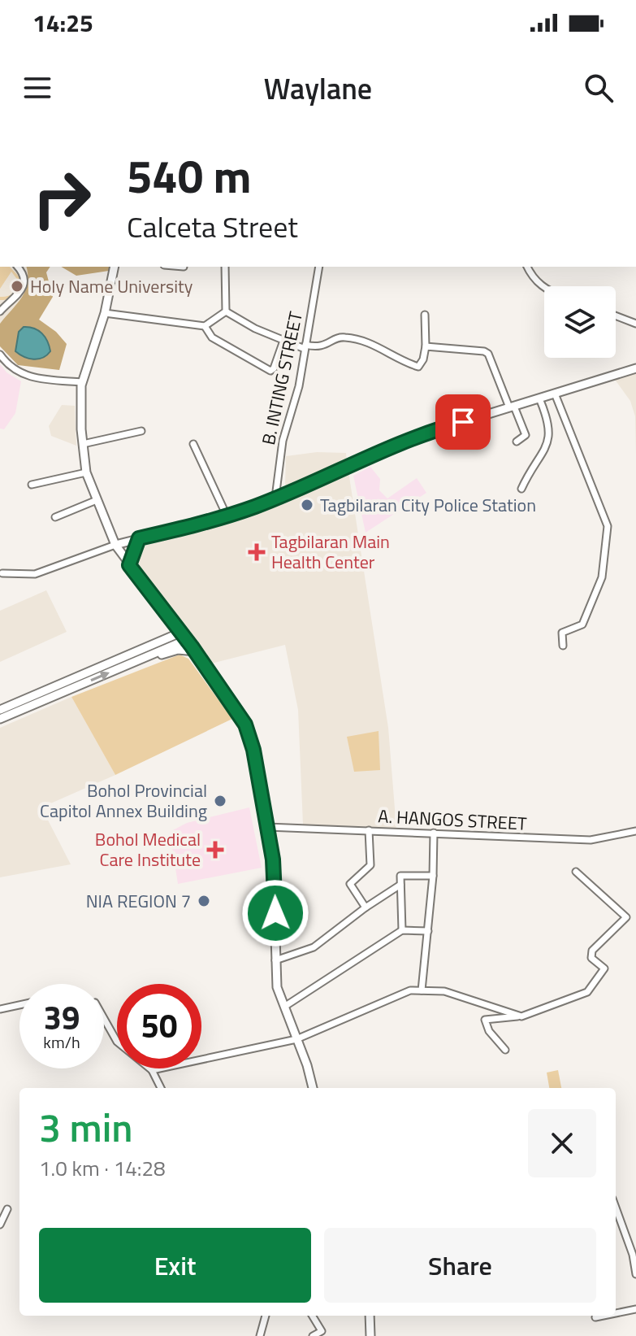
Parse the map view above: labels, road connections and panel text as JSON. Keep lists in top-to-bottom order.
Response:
{
  "streets": {
    "street": ["B. INTING STREET", "A. HANGOS STREET"]
  },
  "places": {
    "other": [
      "Holy Name University",
      "Tagbilaran City Police Station",
      "Bohol Provincial Capitol Annex Building",
      "NIA REGION 7"
    ],
    "health": ["Tagbilaran Main Health Center", "Bohol Medical Care Institute"]
  },
  "page": {
    "status": "14:25",
    "header": "Waylane",
    "turn": ["540 m", "Calceta Street"],
    "speed": "39 km/h",
    "limit": "50",
    "heading": ["3 min", "1.0 km · 14:28"],
    "buttons": ["Exit", "Share"]
  }
}
